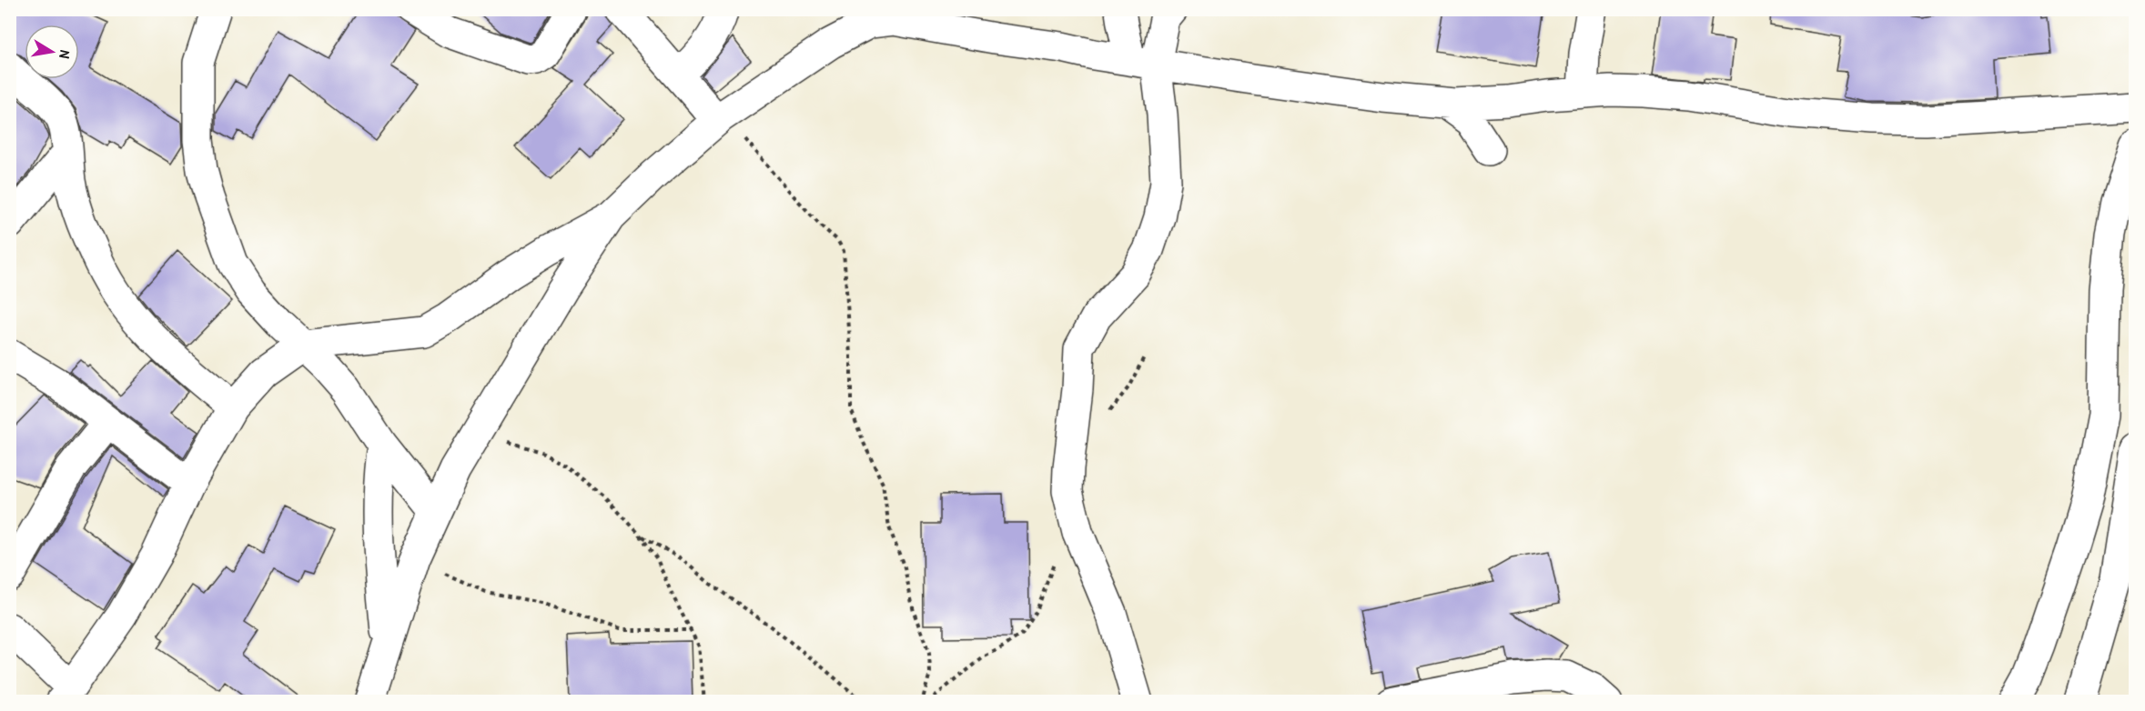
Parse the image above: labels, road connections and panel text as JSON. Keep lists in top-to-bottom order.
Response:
{
  "north": "right"
}
